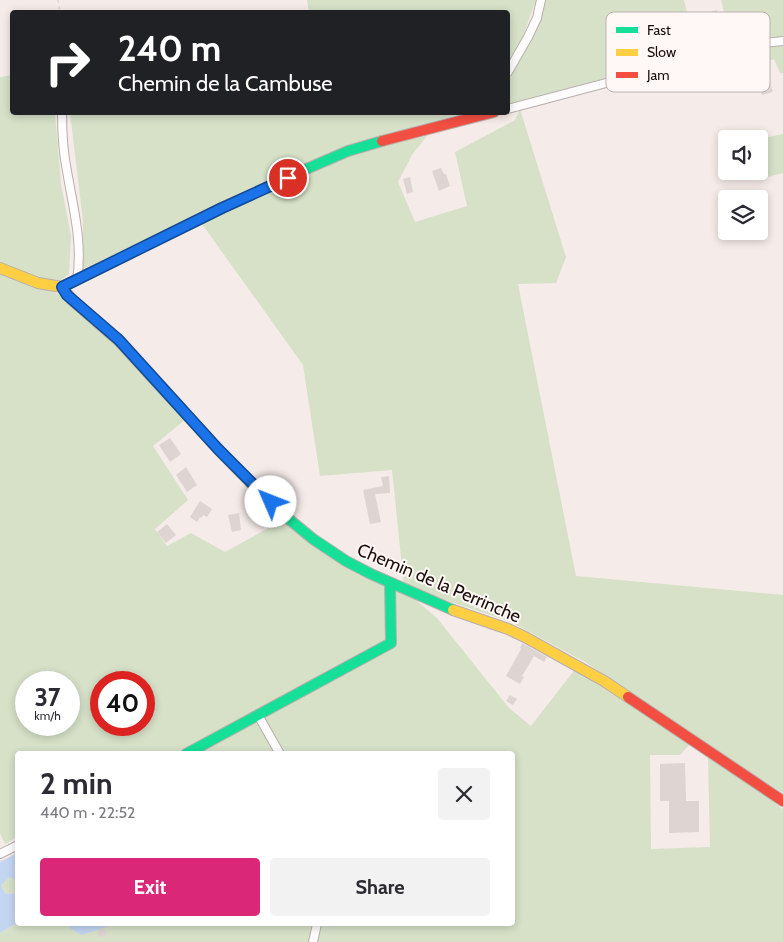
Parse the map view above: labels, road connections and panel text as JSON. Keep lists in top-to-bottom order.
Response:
{
  "streets": {
    "street": ["Chemin de la Perrinche"]
  },
  "legend": ["Fast", "Slow", "Jam"],
  "page": {
    "turn": ["240 m", "Chemin de la Cambuse"],
    "speed": "37 km/h",
    "limit": "40",
    "heading": ["2 min", "440 m · 22:52"],
    "buttons": ["Exit", "Share"]
  }
}
